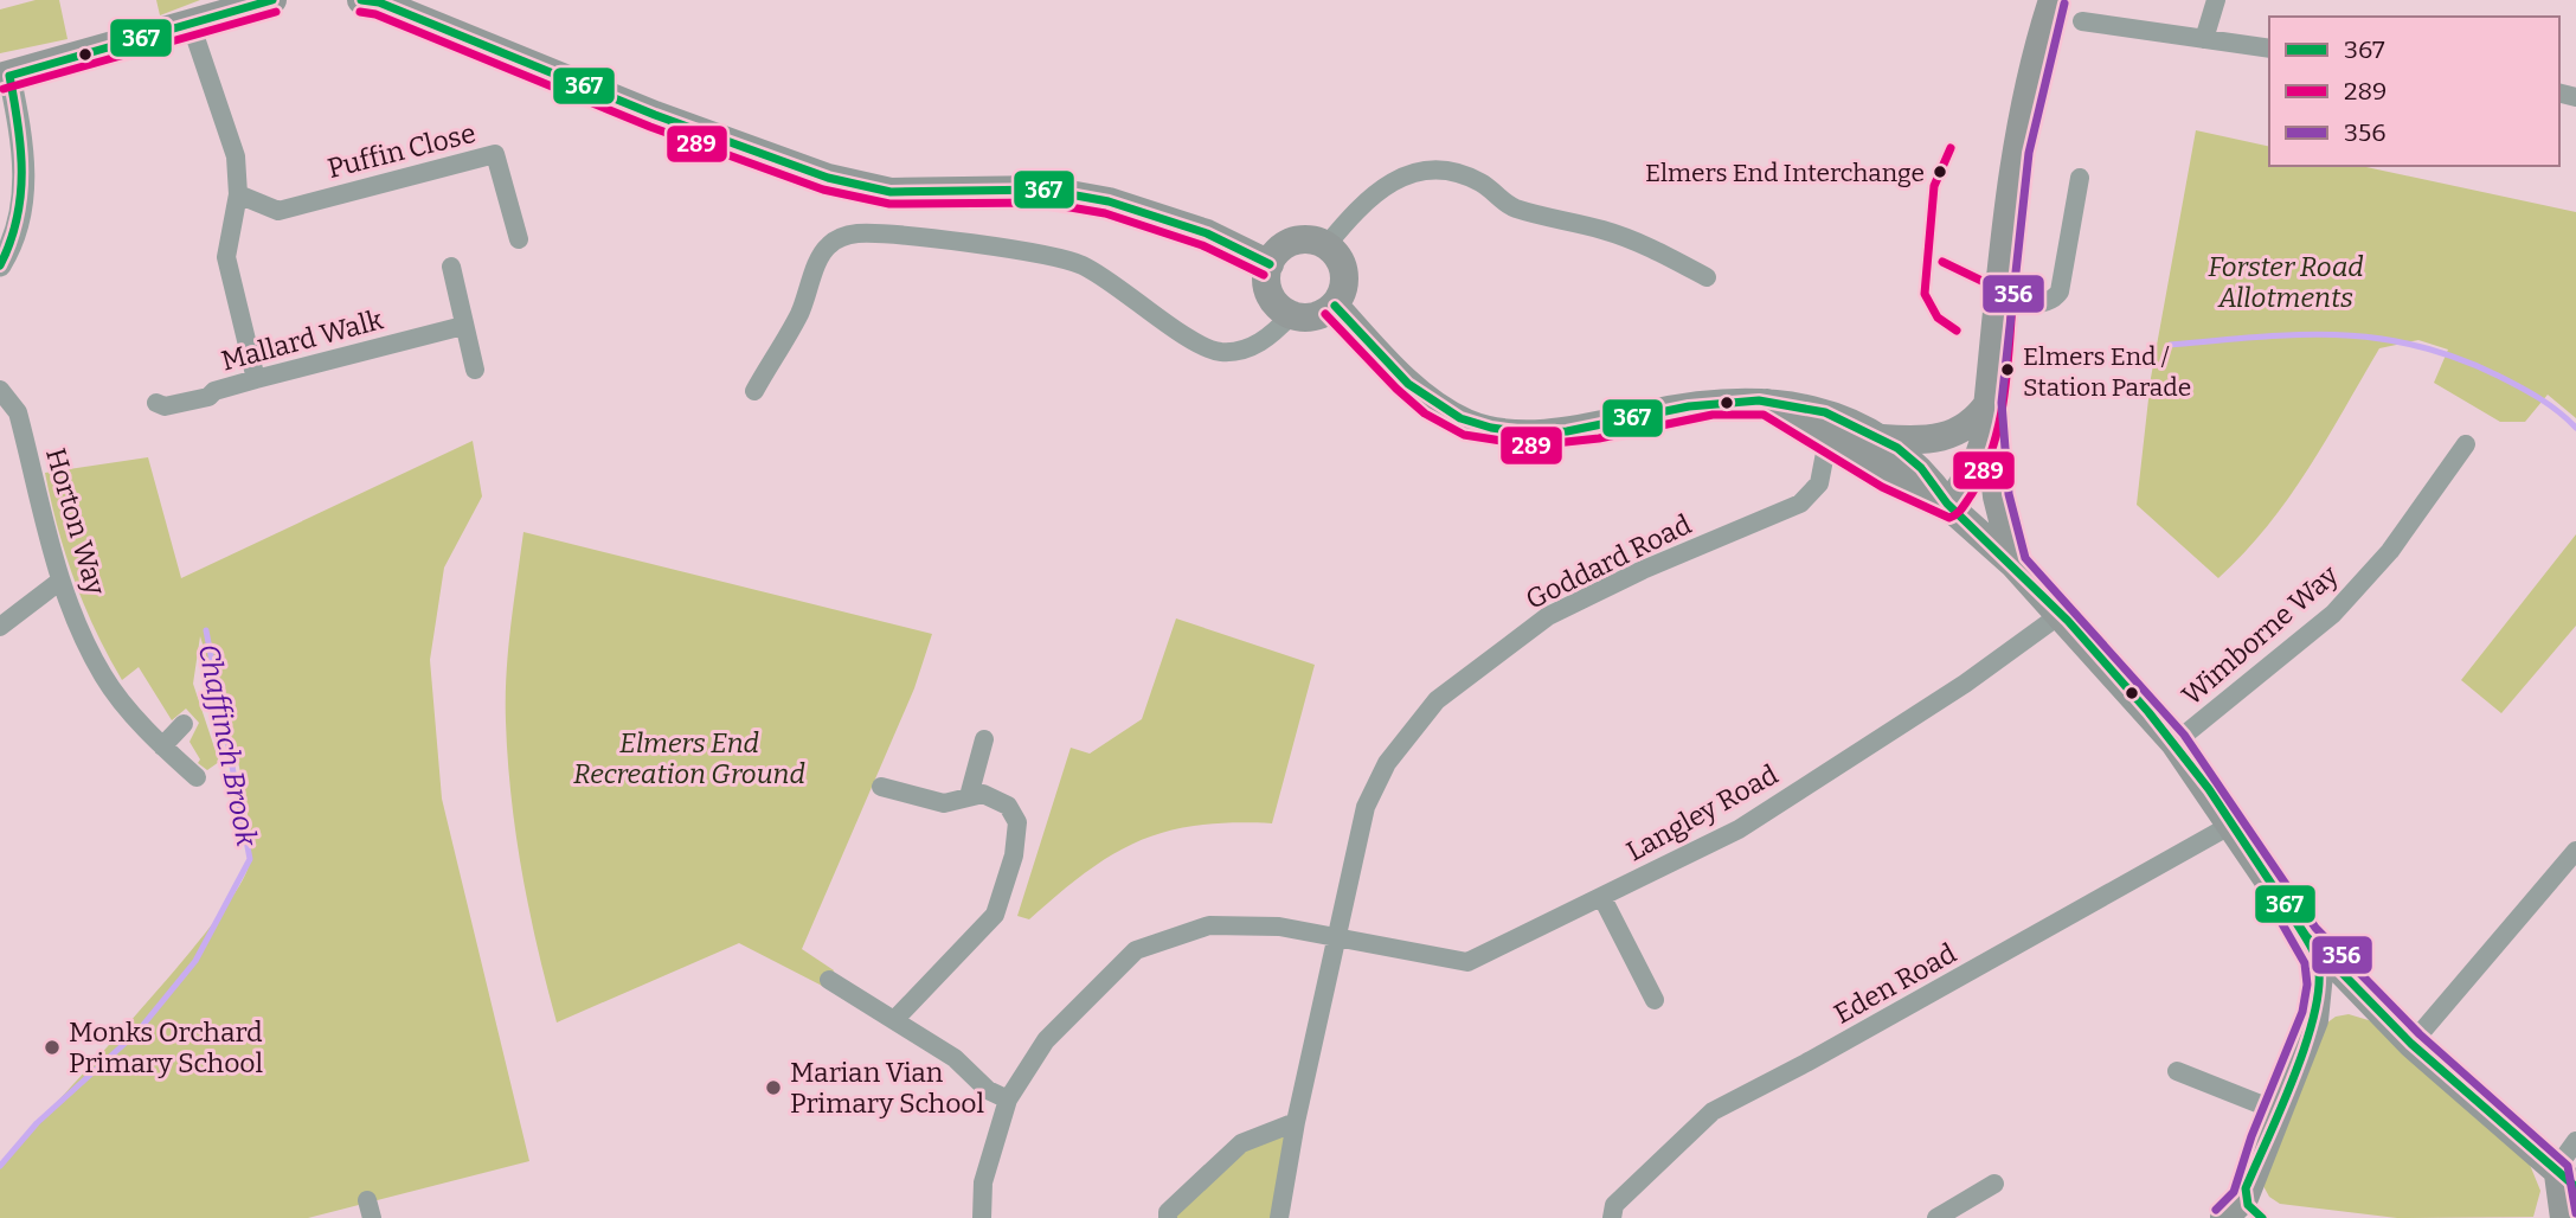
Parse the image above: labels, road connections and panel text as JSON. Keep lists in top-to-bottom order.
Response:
{
  "streets": {
    "street": [
      "Puffin Close",
      "Mallard Walk",
      "Horton Way",
      "Goddard Road",
      "Wimborne Way",
      "Langley Road",
      "Eden Road"
    ]
  },
  "crossings": [
    ["Goddard Road", "Langley Road"]
  ],
  "water": ["Chaffinch Brook"],
  "parks": ["Forster Road Allotments", "Elmers End Recreation Ground"],
  "places": [
    "Elmers End Interchange",
    "Elmers End / Station Parade",
    "Monks Orchard Primary School",
    "Marian Vian Primary School"
  ],
  "lines": ["transit line 367", "transit line 356", "transit line 289"],
  "legend": ["367", "289", "356"]
}
